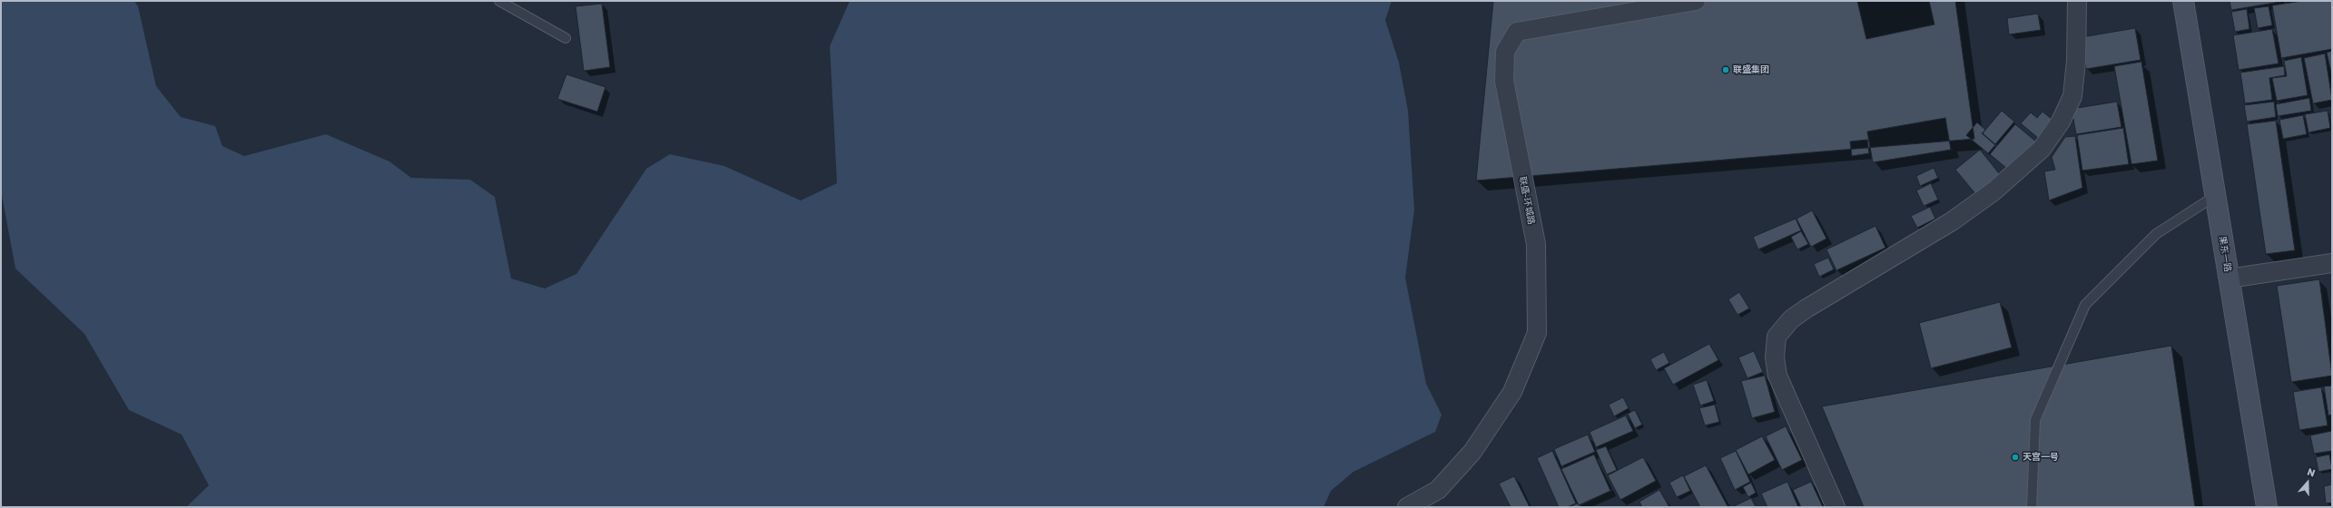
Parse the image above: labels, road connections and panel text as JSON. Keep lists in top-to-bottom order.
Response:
{
  "streets": {
    "main road": ["果东一路"],
    "street": ["联盛-环城路"]
  },
  "places": ["联盛集团", "天宫一号"],
  "north": "top"
}
